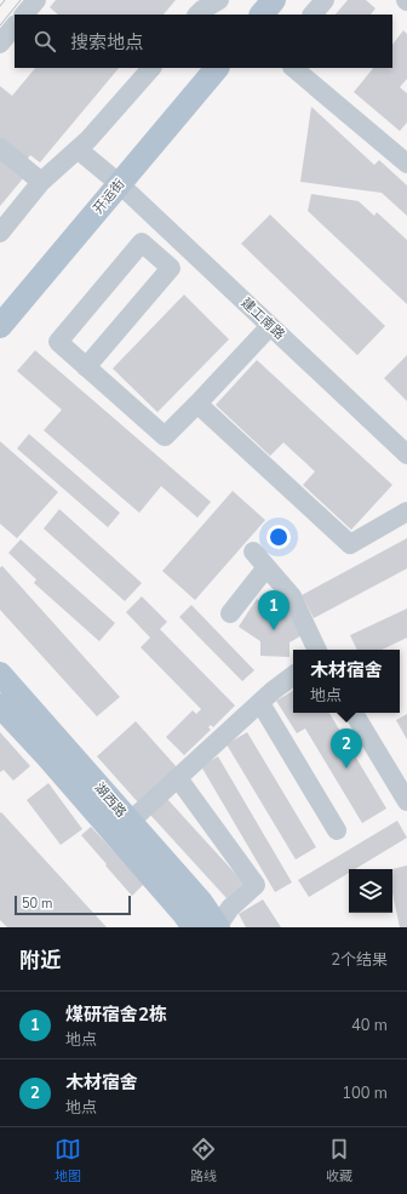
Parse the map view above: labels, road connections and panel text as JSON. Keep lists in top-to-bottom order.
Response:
{
  "streets": {
    "main road": ["开运街", "湖西路"],
    "street": ["建工南路"]
  },
  "crossings": [
    ["开运街", "建工南路"]
  ],
  "scale_bar": "50 m",
  "page": {
    "search": "搜索地点",
    "pins": ["1", "2"],
    "popup": ["木材宿舍", "地点"],
    "scale": "50 m",
    "heading": ["附近", "2个结果"],
    "list": [
      {
        "mark": "1",
        "name": "煤研宿舍2栋",
        "note": "地点",
        "value": "40 m"
      },
      {
        "mark": "2",
        "name": "木材宿舍",
        "note": "地点",
        "value": "100 m"
      }
    ],
    "nav": ["地图", "路线", "收藏"]
  }
}
